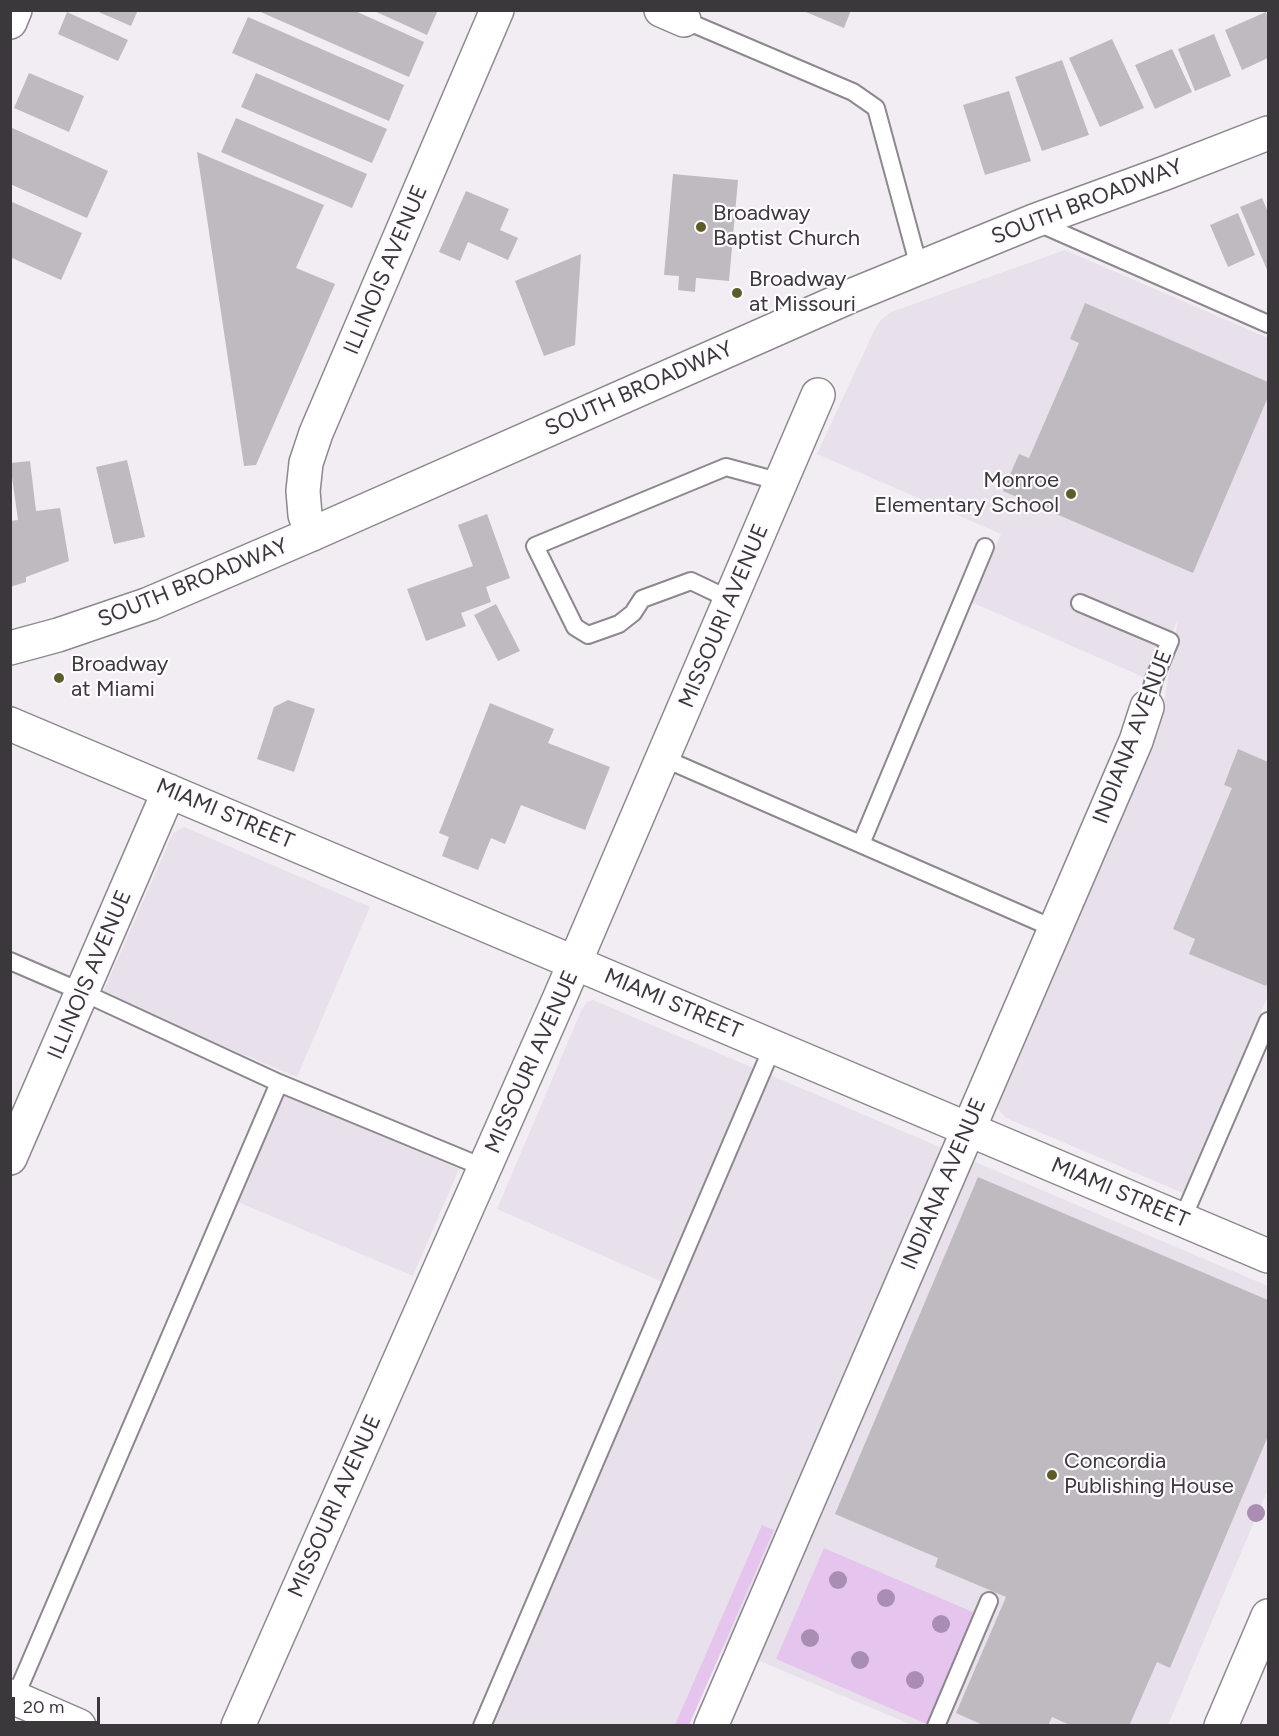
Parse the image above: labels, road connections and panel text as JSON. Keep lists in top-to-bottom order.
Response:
{
  "streets": {
    "street": [
      "SOUTH BROADWAY",
      "ILLINOIS AVENUE",
      "MISSOURI AVENUE",
      "INDIANA AVENUE",
      "MIAMI STREET"
    ]
  },
  "crossings": [
    ["SOUTH BROADWAY", "ILLINOIS AVENUE"],
    ["ILLINOIS AVENUE", "MIAMI STREET"],
    ["MISSOURI AVENUE", "MIAMI STREET"],
    ["INDIANA AVENUE", "MIAMI STREET"]
  ],
  "places": [
    "Broadway Baptist Church",
    "Broadway at Missouri",
    "Monroe Elementary School",
    "Broadway at Miami",
    "Concordia Publishing House"
  ],
  "scale_bar": "20 m"
}
